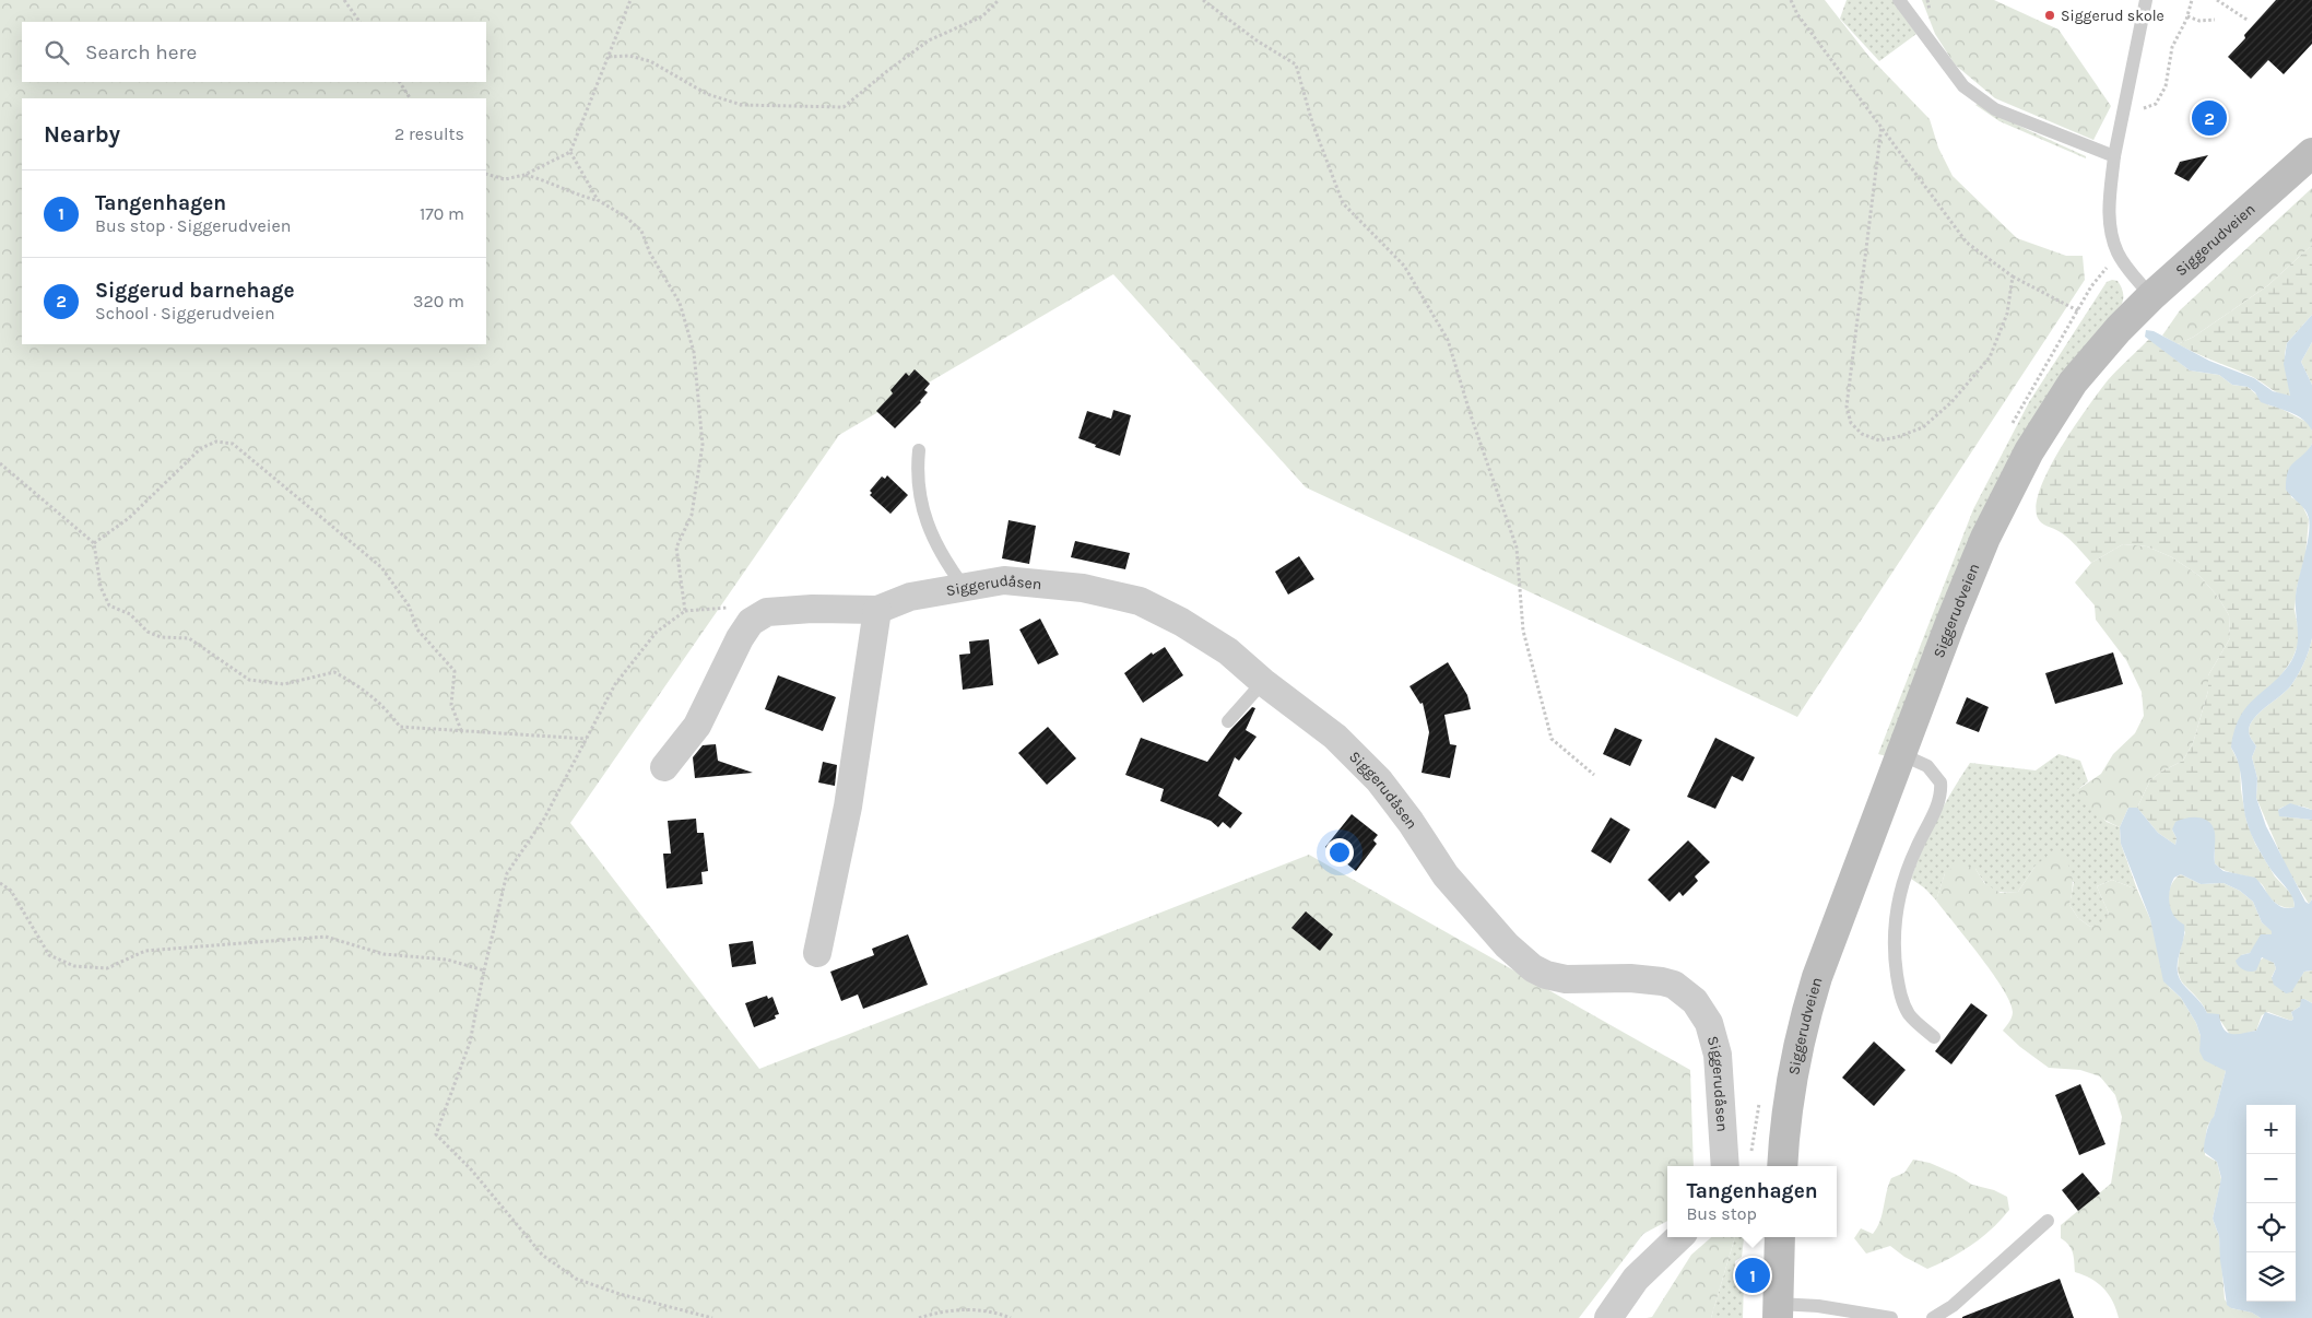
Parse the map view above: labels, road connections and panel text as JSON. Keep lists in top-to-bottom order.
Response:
{
  "streets": {
    "main road": ["Siggerudveien"],
    "street": ["Siggerudåsen"]
  },
  "places": ["Siggerud skole"],
  "page": {
    "search": "Search here",
    "pins": ["2", "1"],
    "heading": ["Nearby", "2 results"],
    "list": [
      {
        "mark": "1",
        "name": "Tangenhagen",
        "note": "Bus stop · Siggerudveien",
        "value": "170 m"
      },
      {
        "mark": "2",
        "name": "Siggerud barnehage",
        "note": "School · Siggerudveien",
        "value": "320 m"
      }
    ],
    "map_buttons": ["+", "−"],
    "popup": ["Tangenhagen", "Bus stop"]
  }
}
